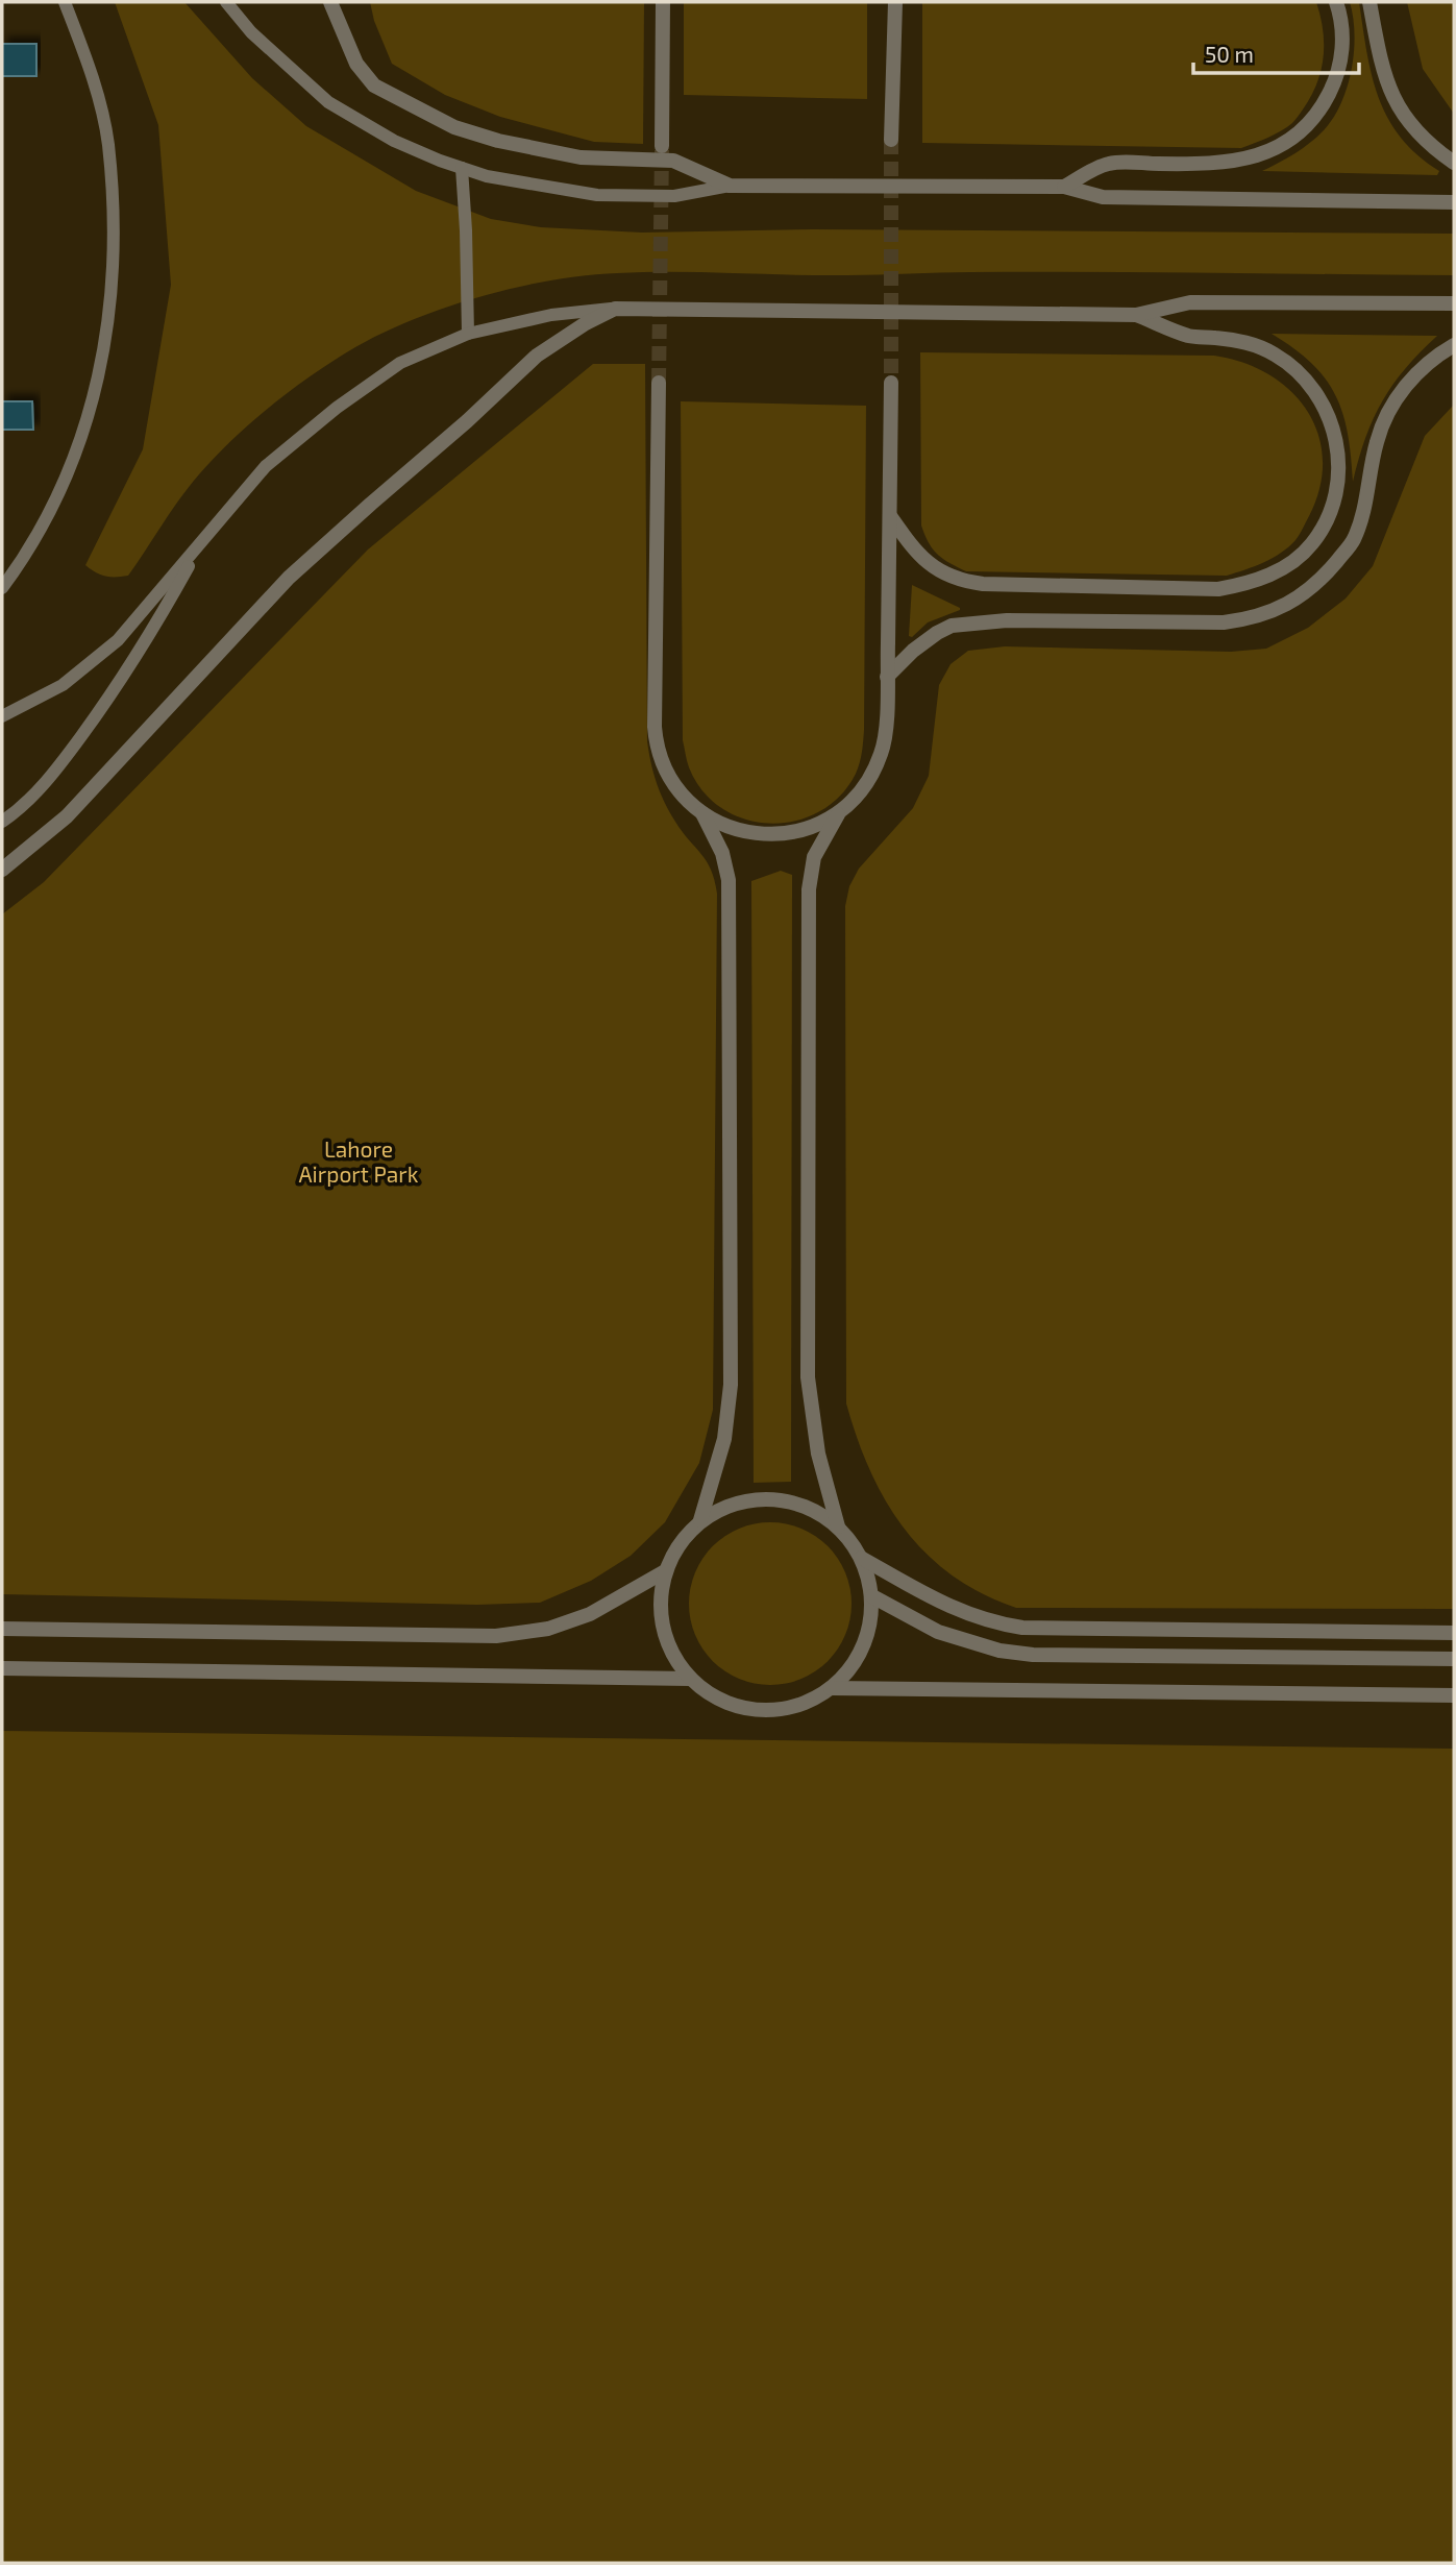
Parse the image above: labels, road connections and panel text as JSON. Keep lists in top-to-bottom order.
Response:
{
  "parks": ["Lahore Airport Park"],
  "scale_bar": "50 m"
}
